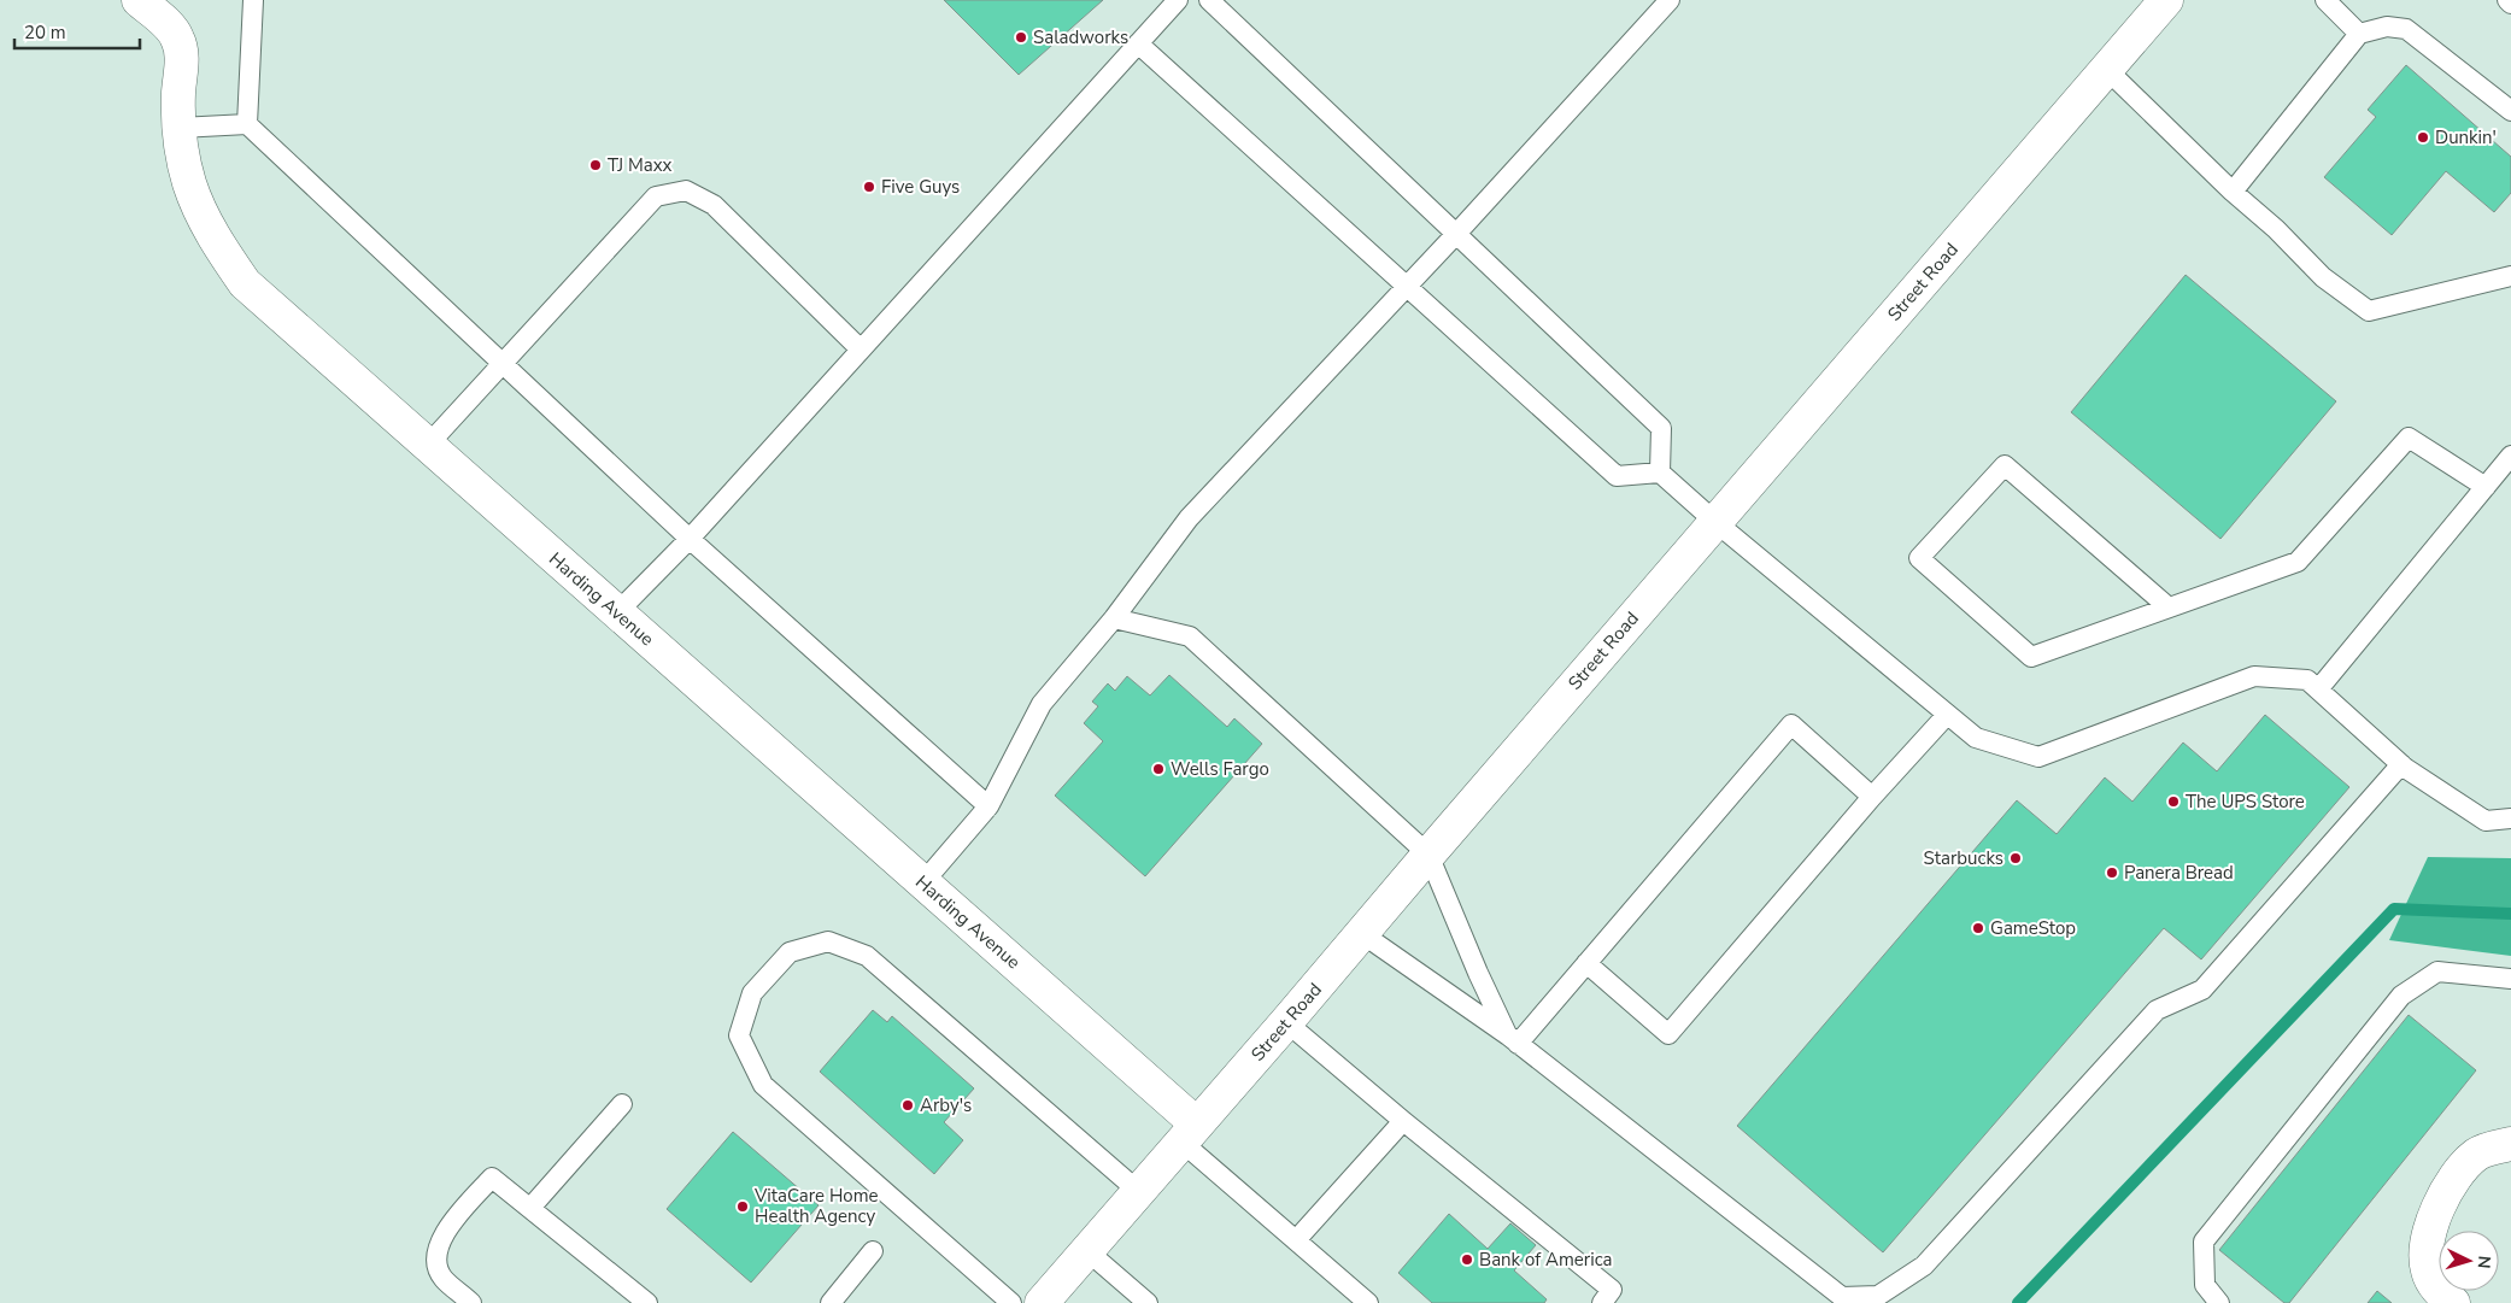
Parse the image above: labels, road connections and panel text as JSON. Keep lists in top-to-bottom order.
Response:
{
  "streets": {
    "street": ["Street Road", "Harding Avenue"]
  },
  "crossings": [
    ["Street Road", "Harding Avenue"]
  ],
  "places": [
    "Saladworks",
    "Dunkin'",
    "TJ Maxx",
    "Five Guys",
    "Wells Fargo",
    "The UPS Store",
    "Starbucks",
    "Panera Bread",
    "GameStop",
    "Arby's",
    "VitaCare Home Health Agency",
    "Bank of America"
  ],
  "scale_bar": "20 m",
  "north": "right"
}
